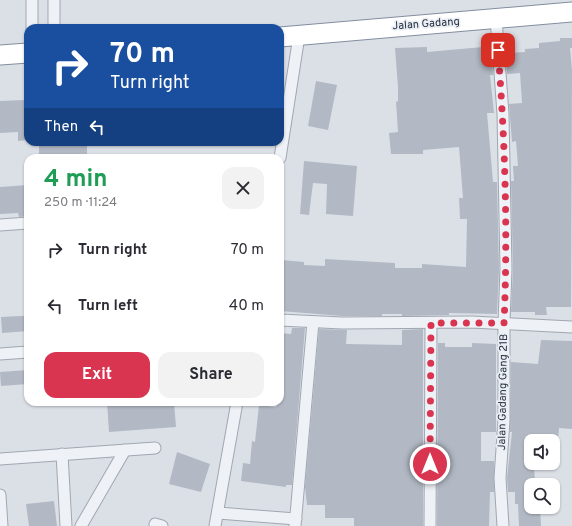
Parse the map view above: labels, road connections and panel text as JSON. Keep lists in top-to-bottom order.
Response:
{
  "streets": {
    "highway": ["Jalan Gadang"],
    "street": ["Jalan Gadang Gang 21B"]
  },
  "crossings": [
    ["Jalan Gadang", "Jalan Gadang Gang 21B"]
  ],
  "page": {
    "turn": ["70 m", "Turn right"],
    "then": "Then",
    "heading": ["4 min", "250 m · 11:24"],
    "list": [
      {
        "name": "Turn right",
        "value": "70 m"
      },
      {
        "name": "Turn left",
        "value": "40 m"
      }
    ],
    "buttons": ["Exit", "Share"]
  }
}
